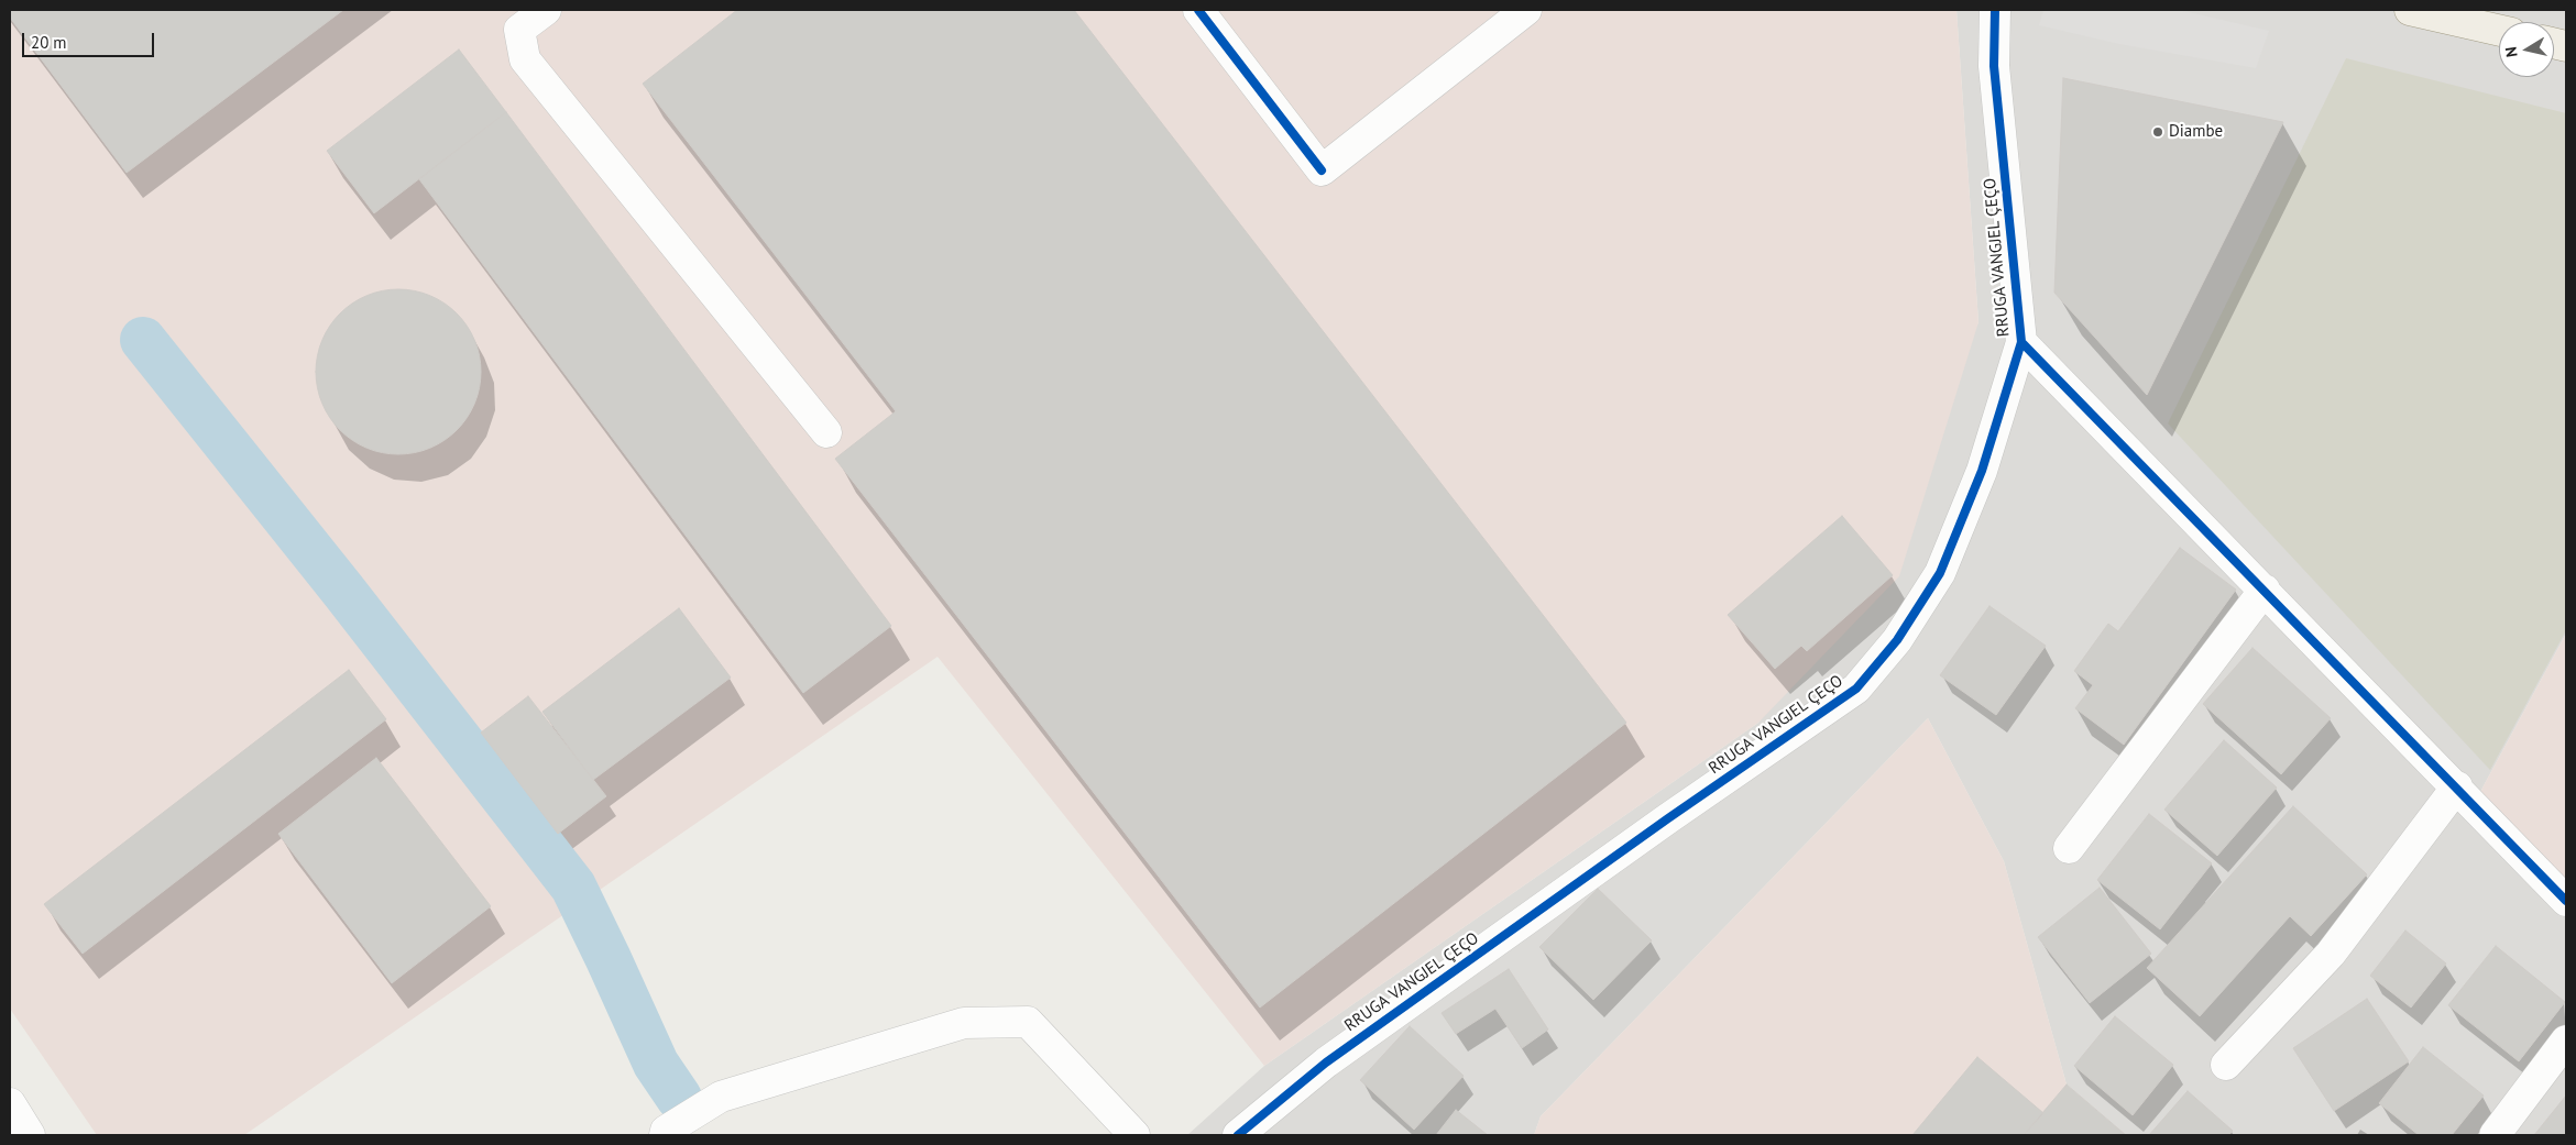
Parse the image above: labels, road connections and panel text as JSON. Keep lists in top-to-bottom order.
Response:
{
  "streets": {
    "street": ["RRUGA VANGJEL ÇEÇO"]
  },
  "places": ["Diambe"],
  "scale_bar": "20 m",
  "north": "left"
}
